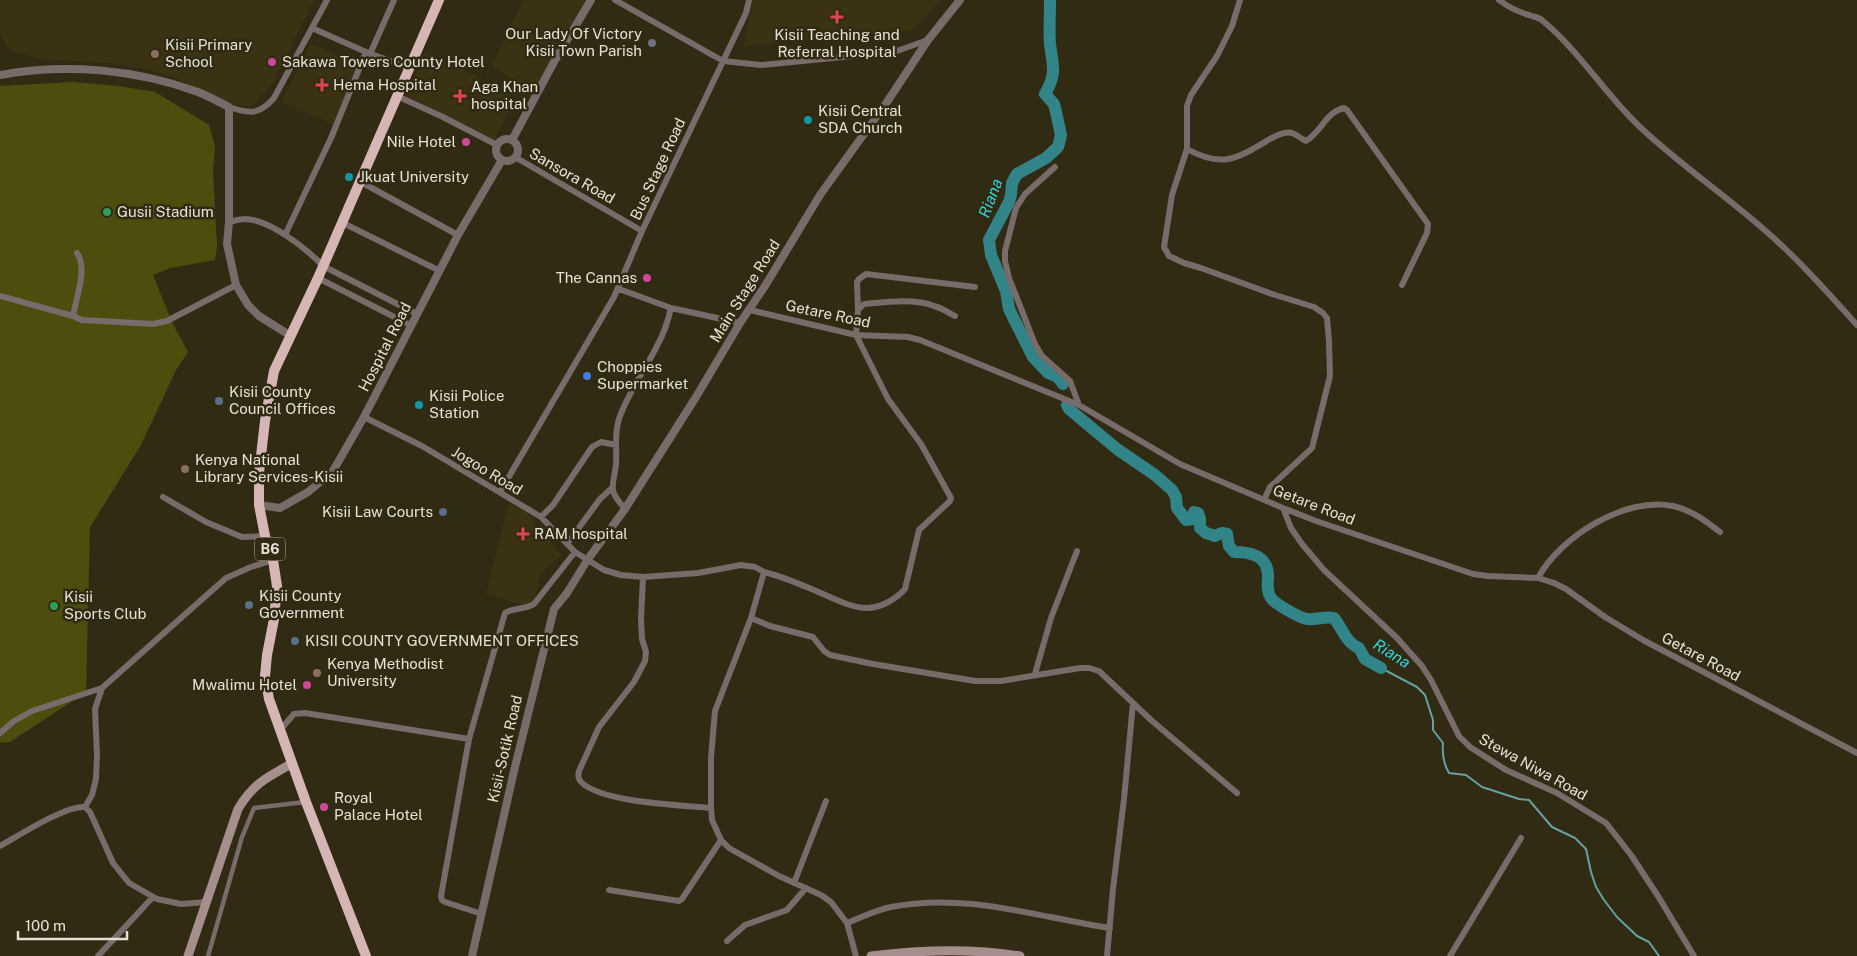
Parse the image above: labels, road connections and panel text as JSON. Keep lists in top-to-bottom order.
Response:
{
  "streets": {
    "highway": ["B6"],
    "street": [
      "Bus Stage Road",
      "Sansora Road",
      "Main Stage Road",
      "Getare Road",
      "Hospital Road",
      "Jogoo Road",
      "Kisii-Sotik Road",
      "Stewa Niwa Road"
    ]
  },
  "crossings": [
    ["Bus Stage Road", "Sansora Road"],
    ["Bus Stage Road", "Jogoo Road"],
    ["Sansora Road", "Hospital Road"],
    ["Main Stage Road", "Getare Road"],
    ["Main Stage Road", "Jogoo Road"],
    ["Main Stage Road", "Kisii-Sotik Road"],
    ["Getare Road", "Jogoo Road"],
    ["Getare Road", "Stewa Niwa Road"],
    ["Hospital Road", "Jogoo Road"],
    ["Hospital Road", "B6"],
    ["Jogoo Road", "Kisii-Sotik Road"]
  ],
  "water": ["Riana"],
  "places": {
    "health": [
      "Kisii Teaching and Referral Hospital",
      "Hema Hospital",
      "Aga Khan hospital",
      "RAM hospital"
    ],
    "other": [
      "Our Lady Of Victory Kisii Town Parish",
      "Kisii Primary School",
      "Sakawa Towers County Hotel",
      "Kisii Central SDA Church",
      "Nile Hotel",
      "Jkuat University",
      "Gusii Stadium",
      "The Cannas",
      "Choppies Supermarket",
      "Kisii County Council Offices",
      "Kisii Police Station",
      "Kenya National Library Services-Kisii",
      "Kisii Law Courts",
      "Kisii County Government",
      "Kisii Sports Club",
      "KISII COUNTY GOVERNMENT OFFICES",
      "Kenya Methodist University",
      "Mwalimu Hotel",
      "Royal Palace Hotel"
    ]
  },
  "scale_bar": "100 m"
}
